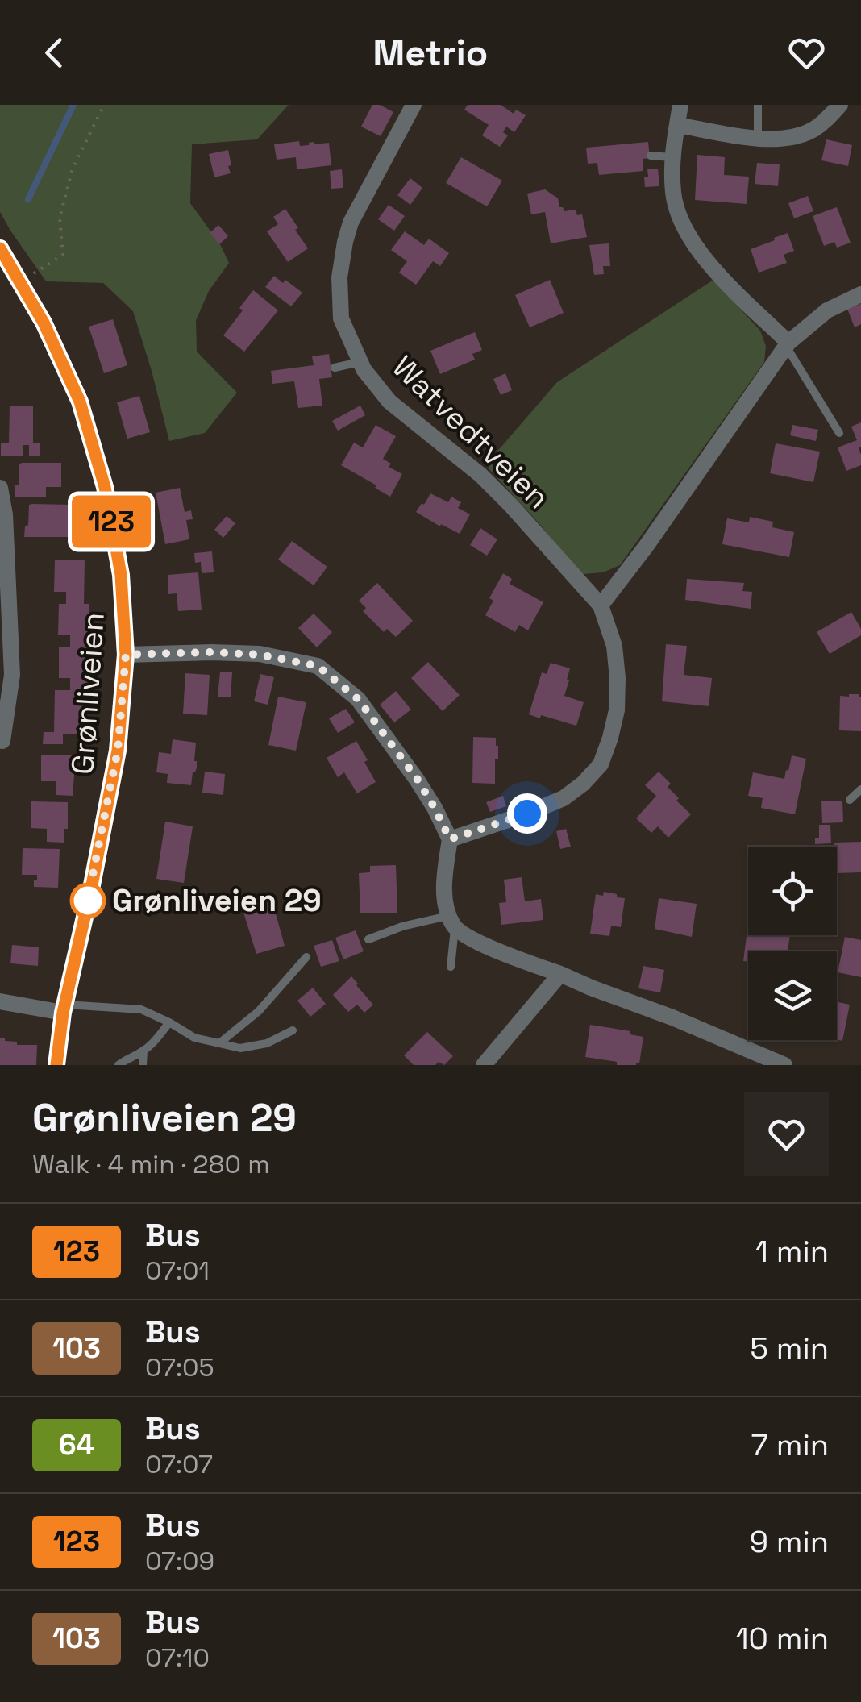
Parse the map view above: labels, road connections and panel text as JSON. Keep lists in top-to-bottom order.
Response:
{
  "streets": {
    "street": ["Watvedtveien", "Grønliveien"]
  },
  "places": ["Grønliveien 29"],
  "lines": ["bus line 123"],
  "page": {
    "header": "Metrio",
    "on_map": "123",
    "heading": ["Grønliveien 29", "Walk · 4 min · 280 m"],
    "list": [
      {
        "mark": "123",
        "name": "Bus",
        "note": "07:01",
        "value": "1 min"
      },
      {
        "mark": "103",
        "name": "Bus",
        "note": "07:05",
        "value": "5 min"
      },
      {
        "mark": "64",
        "name": "Bus",
        "note": "07:07",
        "value": "7 min"
      },
      {
        "mark": "123",
        "name": "Bus",
        "note": "07:09",
        "value": "9 min"
      },
      {
        "mark": "103",
        "name": "Bus",
        "note": "07:10",
        "value": "10 min"
      }
    ]
  }
}
